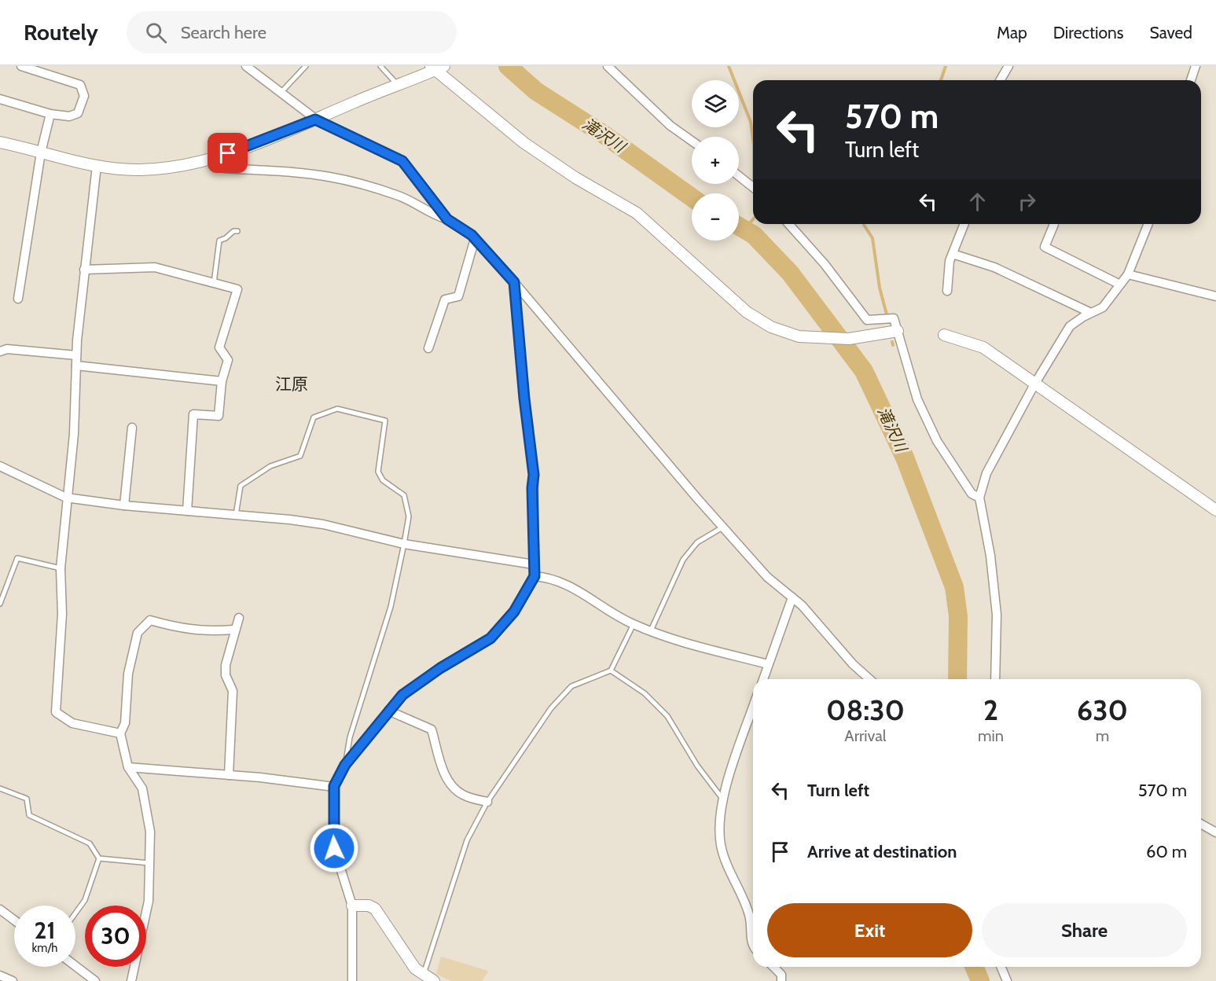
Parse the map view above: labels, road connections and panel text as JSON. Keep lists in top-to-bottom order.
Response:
{
  "districts": ["江原"],
  "water": ["滝沢川"],
  "page": {
    "header": "Routely",
    "search": "Search here",
    "nav": ["Map", "Directions", "Saved"],
    "map_buttons": ["+", "−"],
    "turn": ["570 m", "Turn left"],
    "eta": [
      "08:30",
      "Arrival",
      "2",
      "min",
      "630",
      "m"
    ],
    "list": [
      {
        "name": "Turn left",
        "value": "570 m"
      },
      {
        "name": "Arrive at destination",
        "value": "60 m"
      }
    ],
    "buttons": ["Exit", "Share"],
    "speed": "21 km/h",
    "limit": "30"
  }
}
